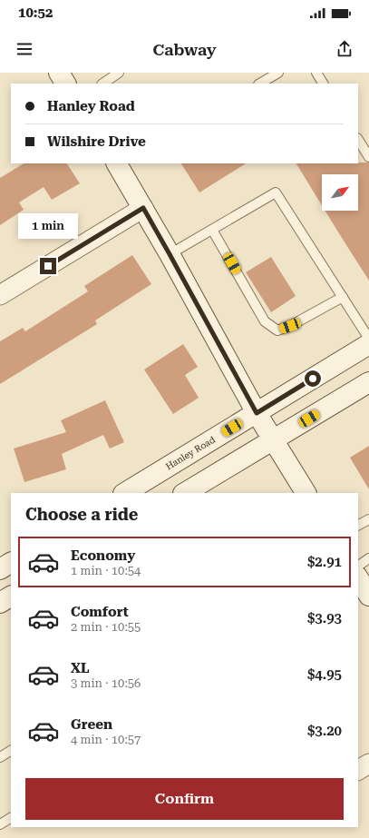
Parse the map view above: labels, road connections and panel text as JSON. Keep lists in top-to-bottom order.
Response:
{
  "streets": {
    "main road": ["Hanley Road"]
  },
  "north": "top right",
  "page": {
    "status": "10:52",
    "header": "Cabway",
    "banner": ["Hanley Road", "Wilshire Drive"],
    "bubble": "1 min",
    "heading": "Choose a ride",
    "list": [
      {
        "name": "Economy",
        "note": "1 min · 10:54",
        "value": "$2.91"
      },
      {
        "name": "Comfort",
        "note": "2 min · 10:55",
        "value": "$3.93"
      },
      {
        "name": "XL",
        "note": "3 min · 10:56",
        "value": "$4.95"
      },
      {
        "name": "Green",
        "note": "4 min · 10:57",
        "value": "$3.20"
      }
    ],
    "buttons": "Confirm"
  }
}
